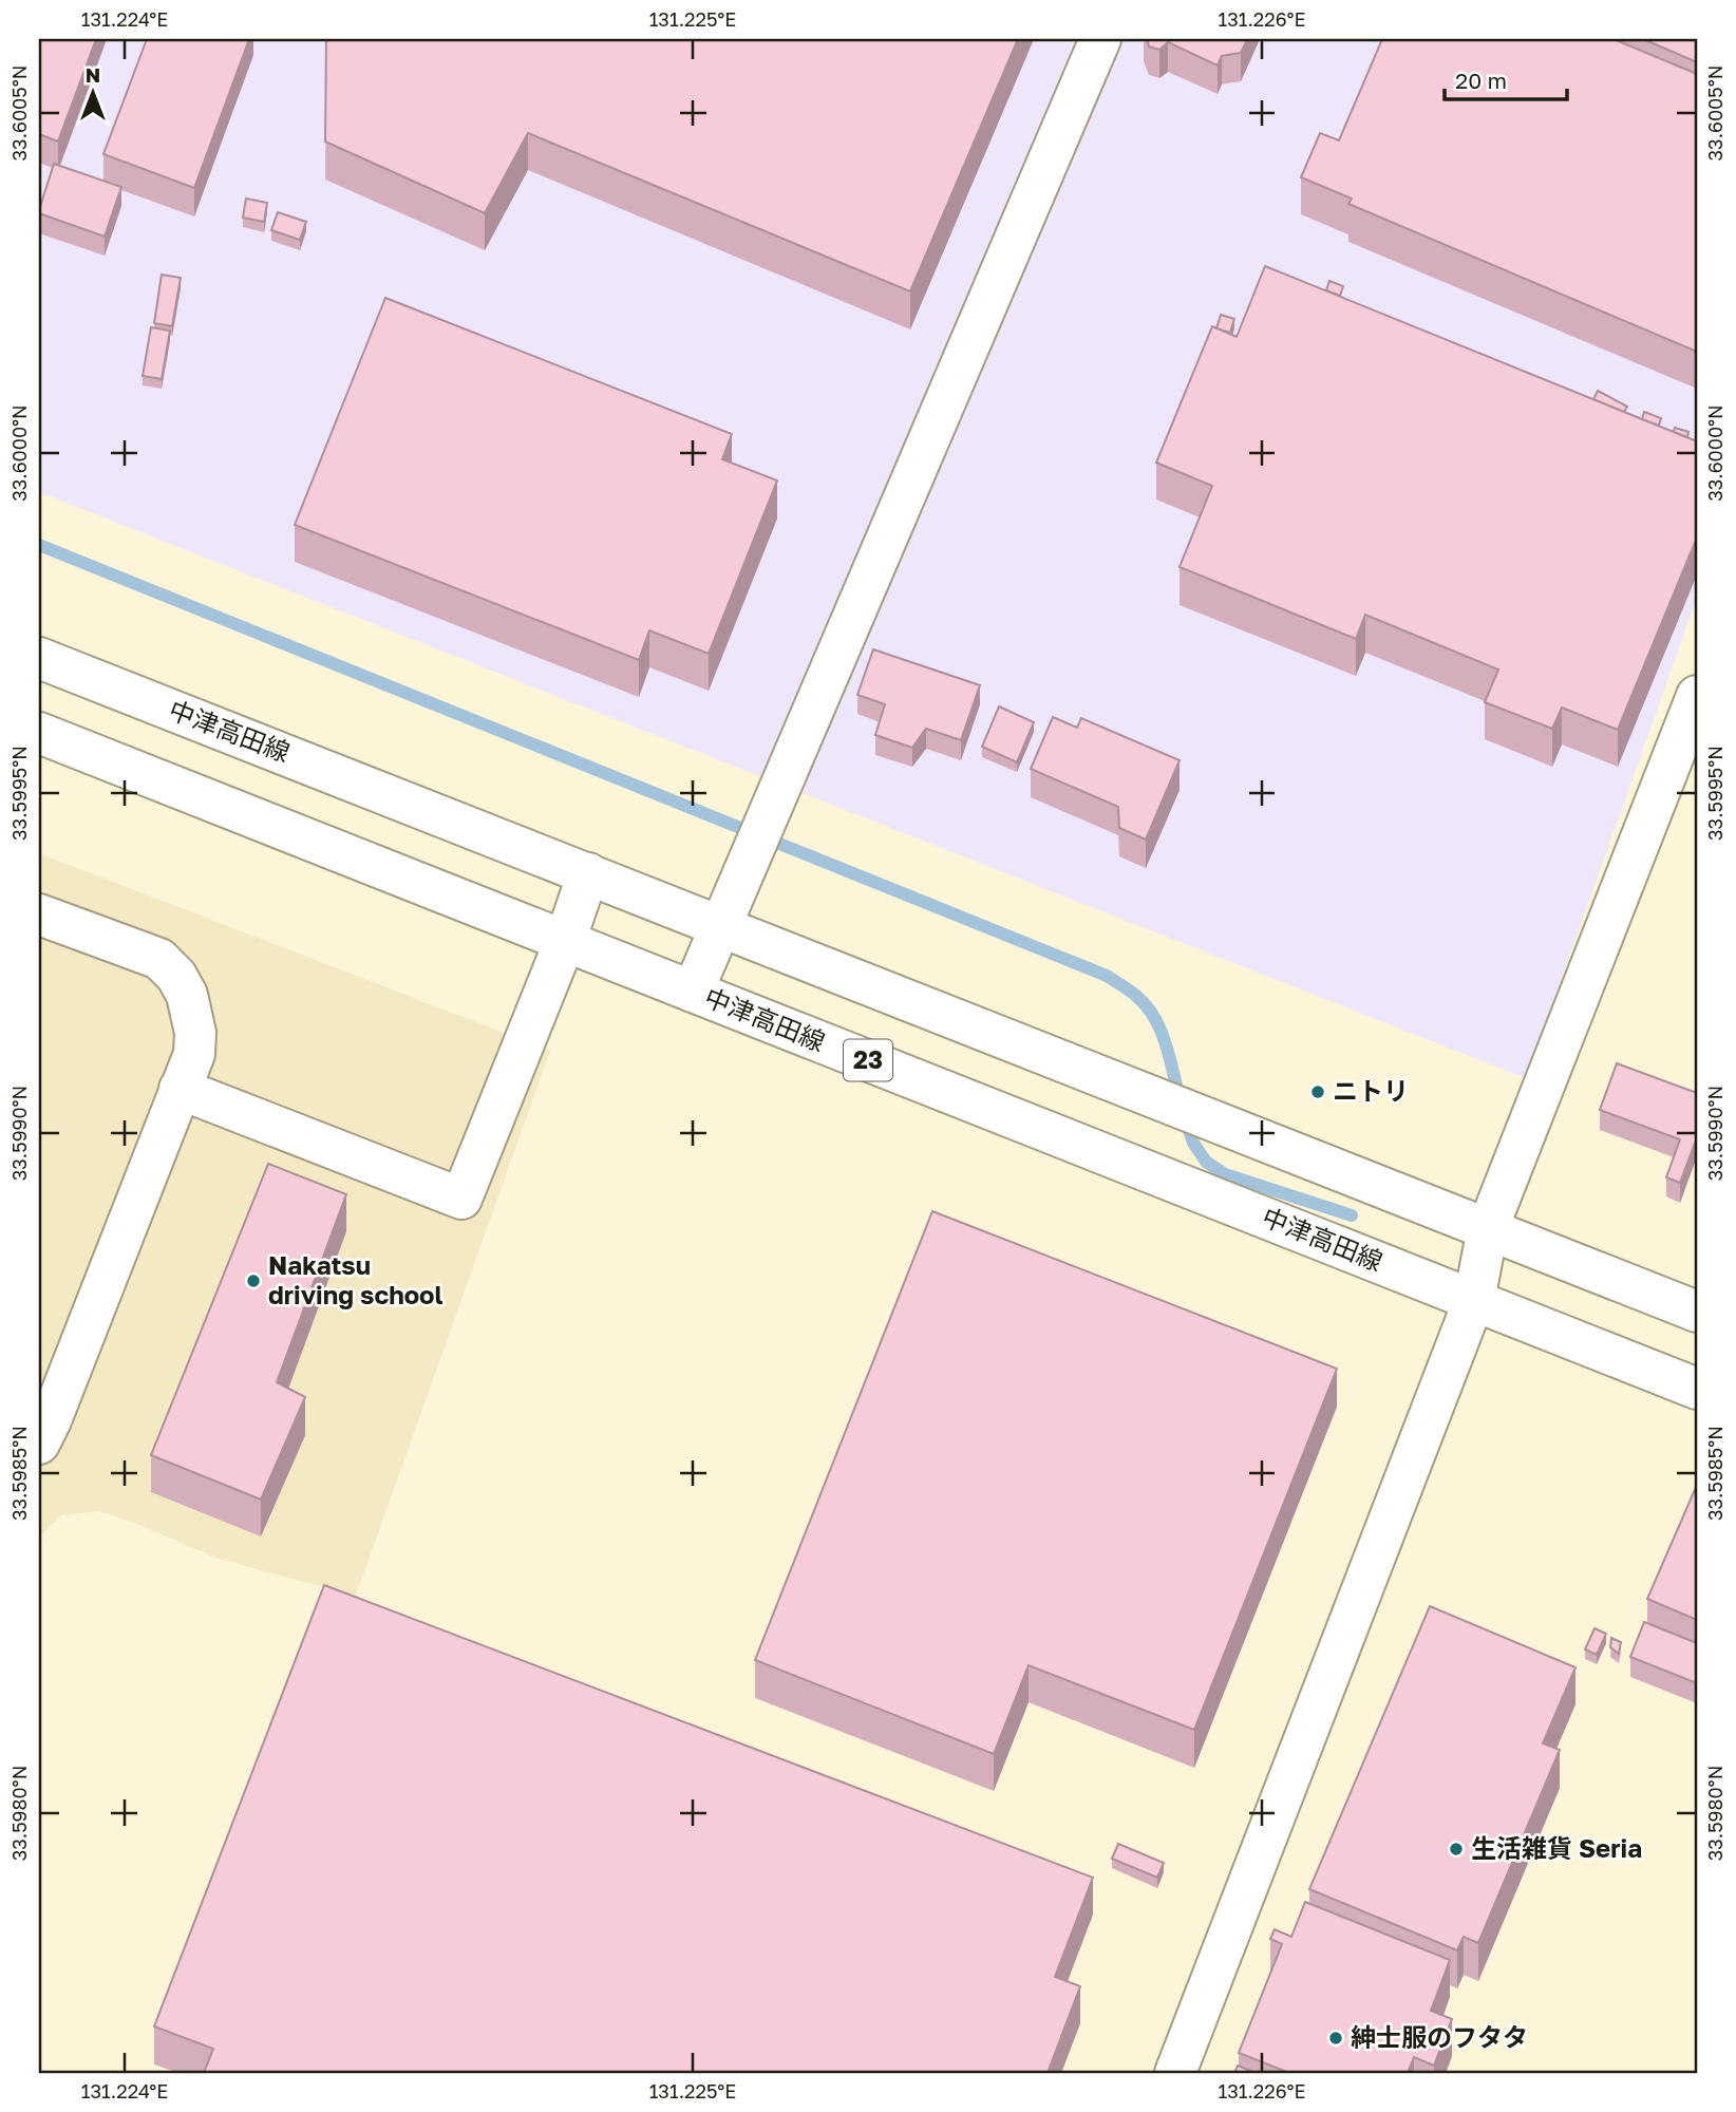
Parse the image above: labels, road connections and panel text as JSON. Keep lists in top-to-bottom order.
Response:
{
  "streets": {
    "main road": ["中津高田線", "23"]
  },
  "places": [
    "ニトリ",
    "Nakatsu driving school",
    "生活雑貨 Seria",
    "紳士服のフタタ"
  ],
  "scale_bar": "20 m",
  "north": "top",
  "coordinates": [
    "131.224°E",
    "131.225°E",
    "131.226°E",
    "33.6005°N",
    "33.6000°N",
    "33.5995°N",
    "33.5990°N",
    "33.5985°N",
    "33.5980°N"
  ]
}
